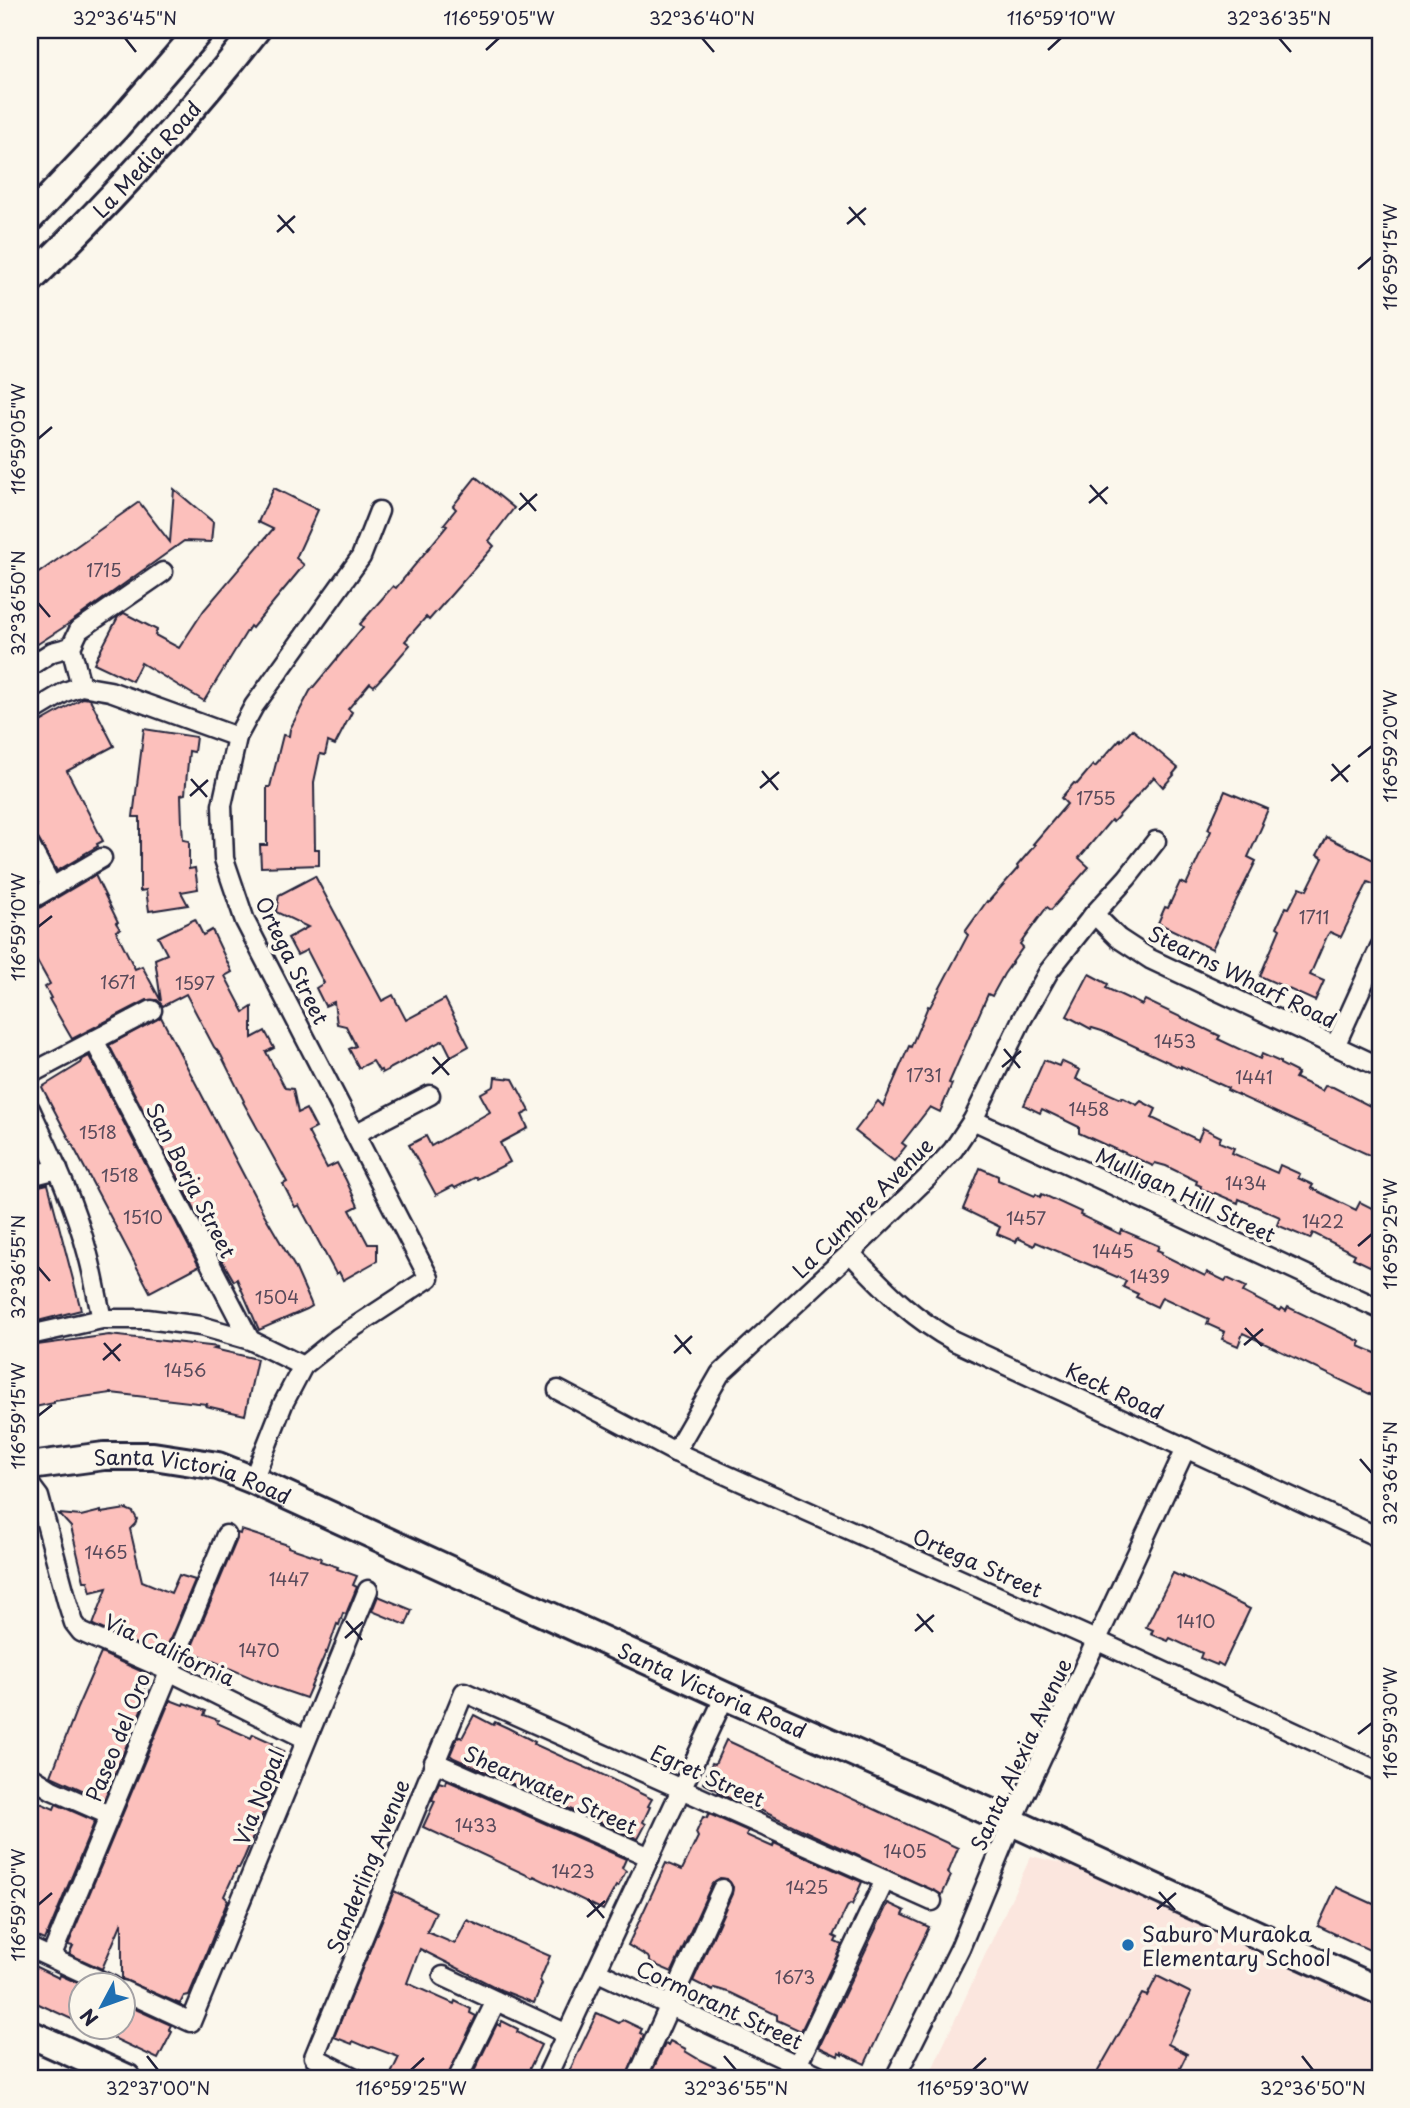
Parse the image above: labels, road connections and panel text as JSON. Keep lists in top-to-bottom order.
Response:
{
  "streets": {
    "street": [
      "La Media Road",
      "Ortega Street",
      "Stearns Wharf Road",
      "San Borja Street",
      "Mulligan Hill Street",
      "La Cumbre Avenue",
      "Keck Road",
      "Santa Victoria Road",
      "Via California",
      "Paseo del Oro",
      "Santa Alexia Avenue",
      "Egret Street",
      "Shearwater Street",
      "Via Nopal",
      "Sanderling Avenue",
      "Cormorant Street"
    ]
  },
  "crossings": [
    ["Ortega Street", "La Cumbre Avenue"],
    ["Ortega Street", "Santa Alexia Avenue"],
    ["Stearns Wharf Road", "La Cumbre Avenue"],
    ["Mulligan Hill Street", "La Cumbre Avenue"],
    ["La Cumbre Avenue", "Keck Road"],
    ["Keck Road", "Santa Alexia Avenue"],
    ["Santa Victoria Road", "Santa Alexia Avenue"],
    ["Via California", "Paseo del Oro"],
    ["Via California", "Via Nopal"],
    ["Egret Street", "Sanderling Avenue"],
    ["Shearwater Street", "Sanderling Avenue"]
  ],
  "places": ["Saburo Muraoka Elementary School"],
  "house_numbers": [
    "1715",
    "1755",
    "1711",
    "1671",
    "1597",
    "1453",
    "1731",
    "1441",
    "1458",
    "1518",
    "1518",
    "1434",
    "1510",
    "1457",
    "1422",
    "1445",
    "1439",
    "1504",
    "1456",
    "1465",
    "1447",
    "1410",
    "1470",
    "1433",
    "1405",
    "1423",
    "1425",
    "1673"
  ],
  "north": "bottom left",
  "coordinates": [
    "32°36'45\"N",
    "116°59'05\"W",
    "32°36'40\"N",
    "116°59'10\"W",
    "32°36'35\"N",
    "116°59'15\"W",
    "32°36'50\"N",
    "116°59'20\"W",
    "116°59'25\"W",
    "32°36'55\"N",
    "116°59'30\"W",
    "32°37'00\"N"
  ]
}
